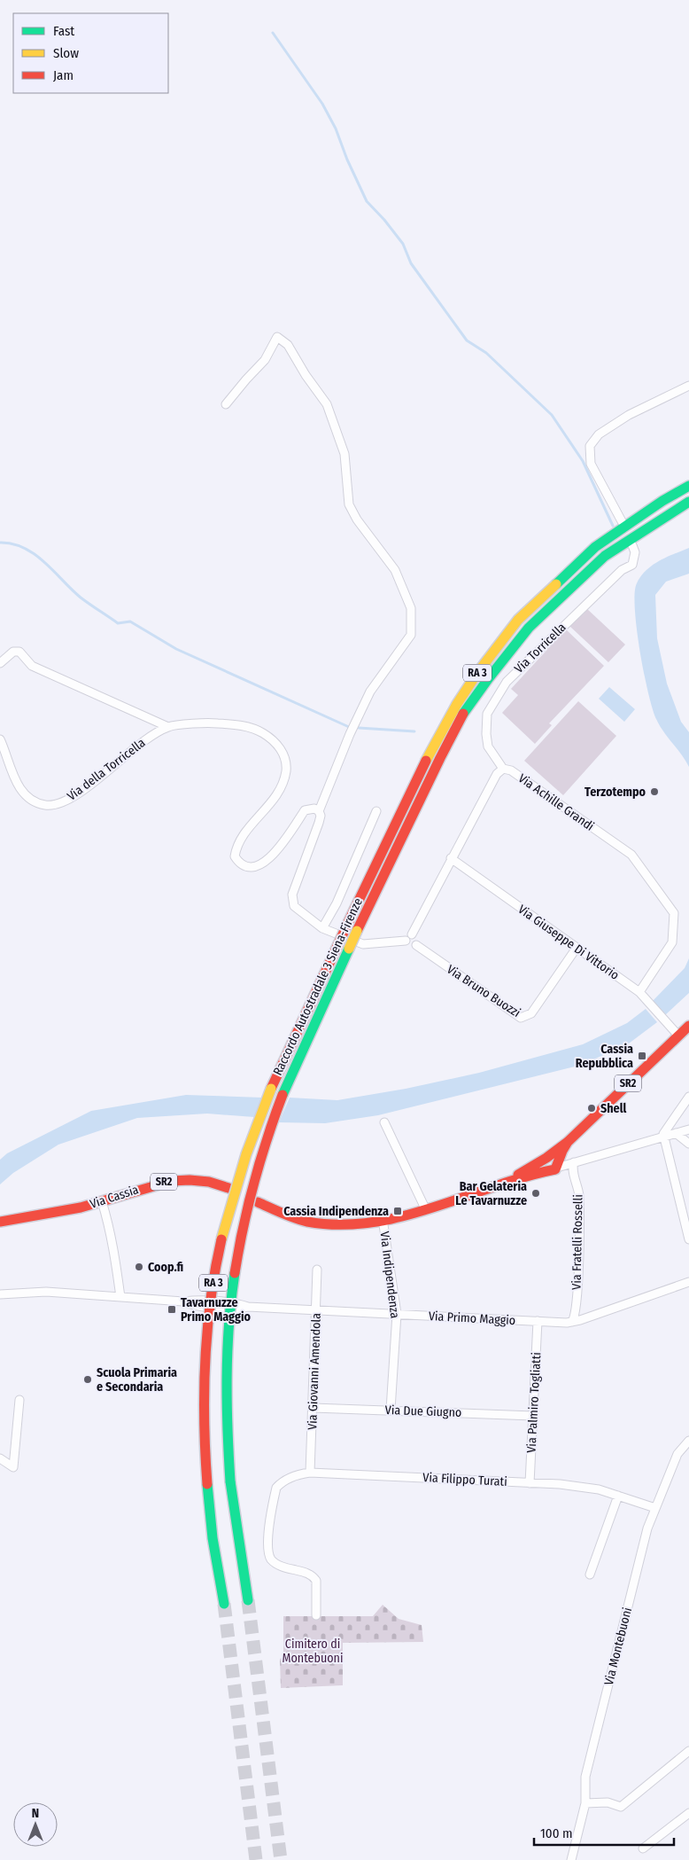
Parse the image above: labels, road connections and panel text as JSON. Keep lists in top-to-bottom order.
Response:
{
  "streets": {
    "main road": [
      "RA 3",
      "Raccordo Autostradale 3 Siena-Firenze",
      "SR2",
      "Via Cassia"
    ],
    "street": [
      "Via Torricella",
      "Via della Torricella",
      "Via Achille Grandi",
      "Via Giuseppe Di Vittorio",
      "Via Bruno Buozzi",
      "Via Fratelli Rosselli",
      "Via Indipendenza",
      "Via Primo Maggio",
      "Via Giovanni Amendola",
      "Via Palmiro Togliatti",
      "Via Due Giugno",
      "Via Filippo Turati",
      "Via Montebuoni"
    ]
  },
  "crossings": [
    ["Via Torricella", "Via Achille Grandi"],
    ["Via Achille Grandi", "Via Giuseppe Di Vittorio"],
    ["Via Achille Grandi", "Via Bruno Buozzi"],
    ["Via Giuseppe Di Vittorio", "Via Bruno Buozzi"],
    ["Via Giuseppe Di Vittorio", "SR2"],
    ["Via Fratelli Rosselli", "Via Primo Maggio"],
    ["Via Indipendenza", "Via Primo Maggio"],
    ["Via Indipendenza", "Via Due Giugno"],
    ["Via Primo Maggio", "Via Giovanni Amendola"],
    ["Via Primo Maggio", "Via Palmiro Togliatti"],
    ["Via Giovanni Amendola", "Via Due Giugno"],
    ["Via Giovanni Amendola", "Via Filippo Turati"],
    ["Via Palmiro Togliatti", "Via Due Giugno"],
    ["Via Palmiro Togliatti", "Via Filippo Turati"],
    ["Via Filippo Turati", "Via Montebuoni"]
  ],
  "parks": ["Cimitero di Montebuoni"],
  "places": {
    "other": [
      "Terzotempo",
      "Shell",
      "Bar Gelateria Le Tavarnuzze",
      "Coop.fi",
      "Scuola Primaria e Secondaria"
    ],
    "transit": ["Cassia Repubblica", "Cassia Indipendenza", "Tavarnuzze Primo Maggio"]
  },
  "legend": ["Fast", "Slow", "Jam"],
  "scale_bar": "100 m",
  "north": "top"
}
